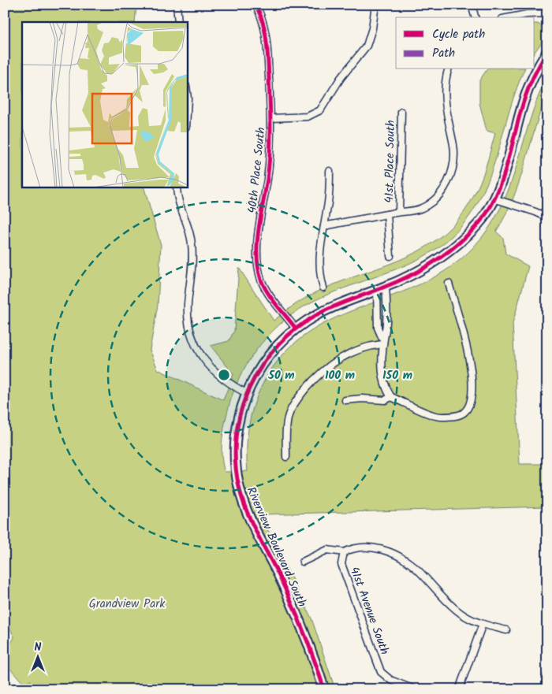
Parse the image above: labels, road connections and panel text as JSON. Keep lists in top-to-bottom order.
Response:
{
  "streets": {
    "street": [
      "41st Place South",
      "40th Place South",
      "Riverview Boulevard South",
      "41st Avenue South"
    ]
  },
  "crossings": [
    ["40th Place South", "Riverview Boulevard South"]
  ],
  "parks": ["Grandview Park"],
  "legend": ["Cycle path", "Path"],
  "north": "top",
  "rings": ["50 m", "100 m", "150 m"]
}
